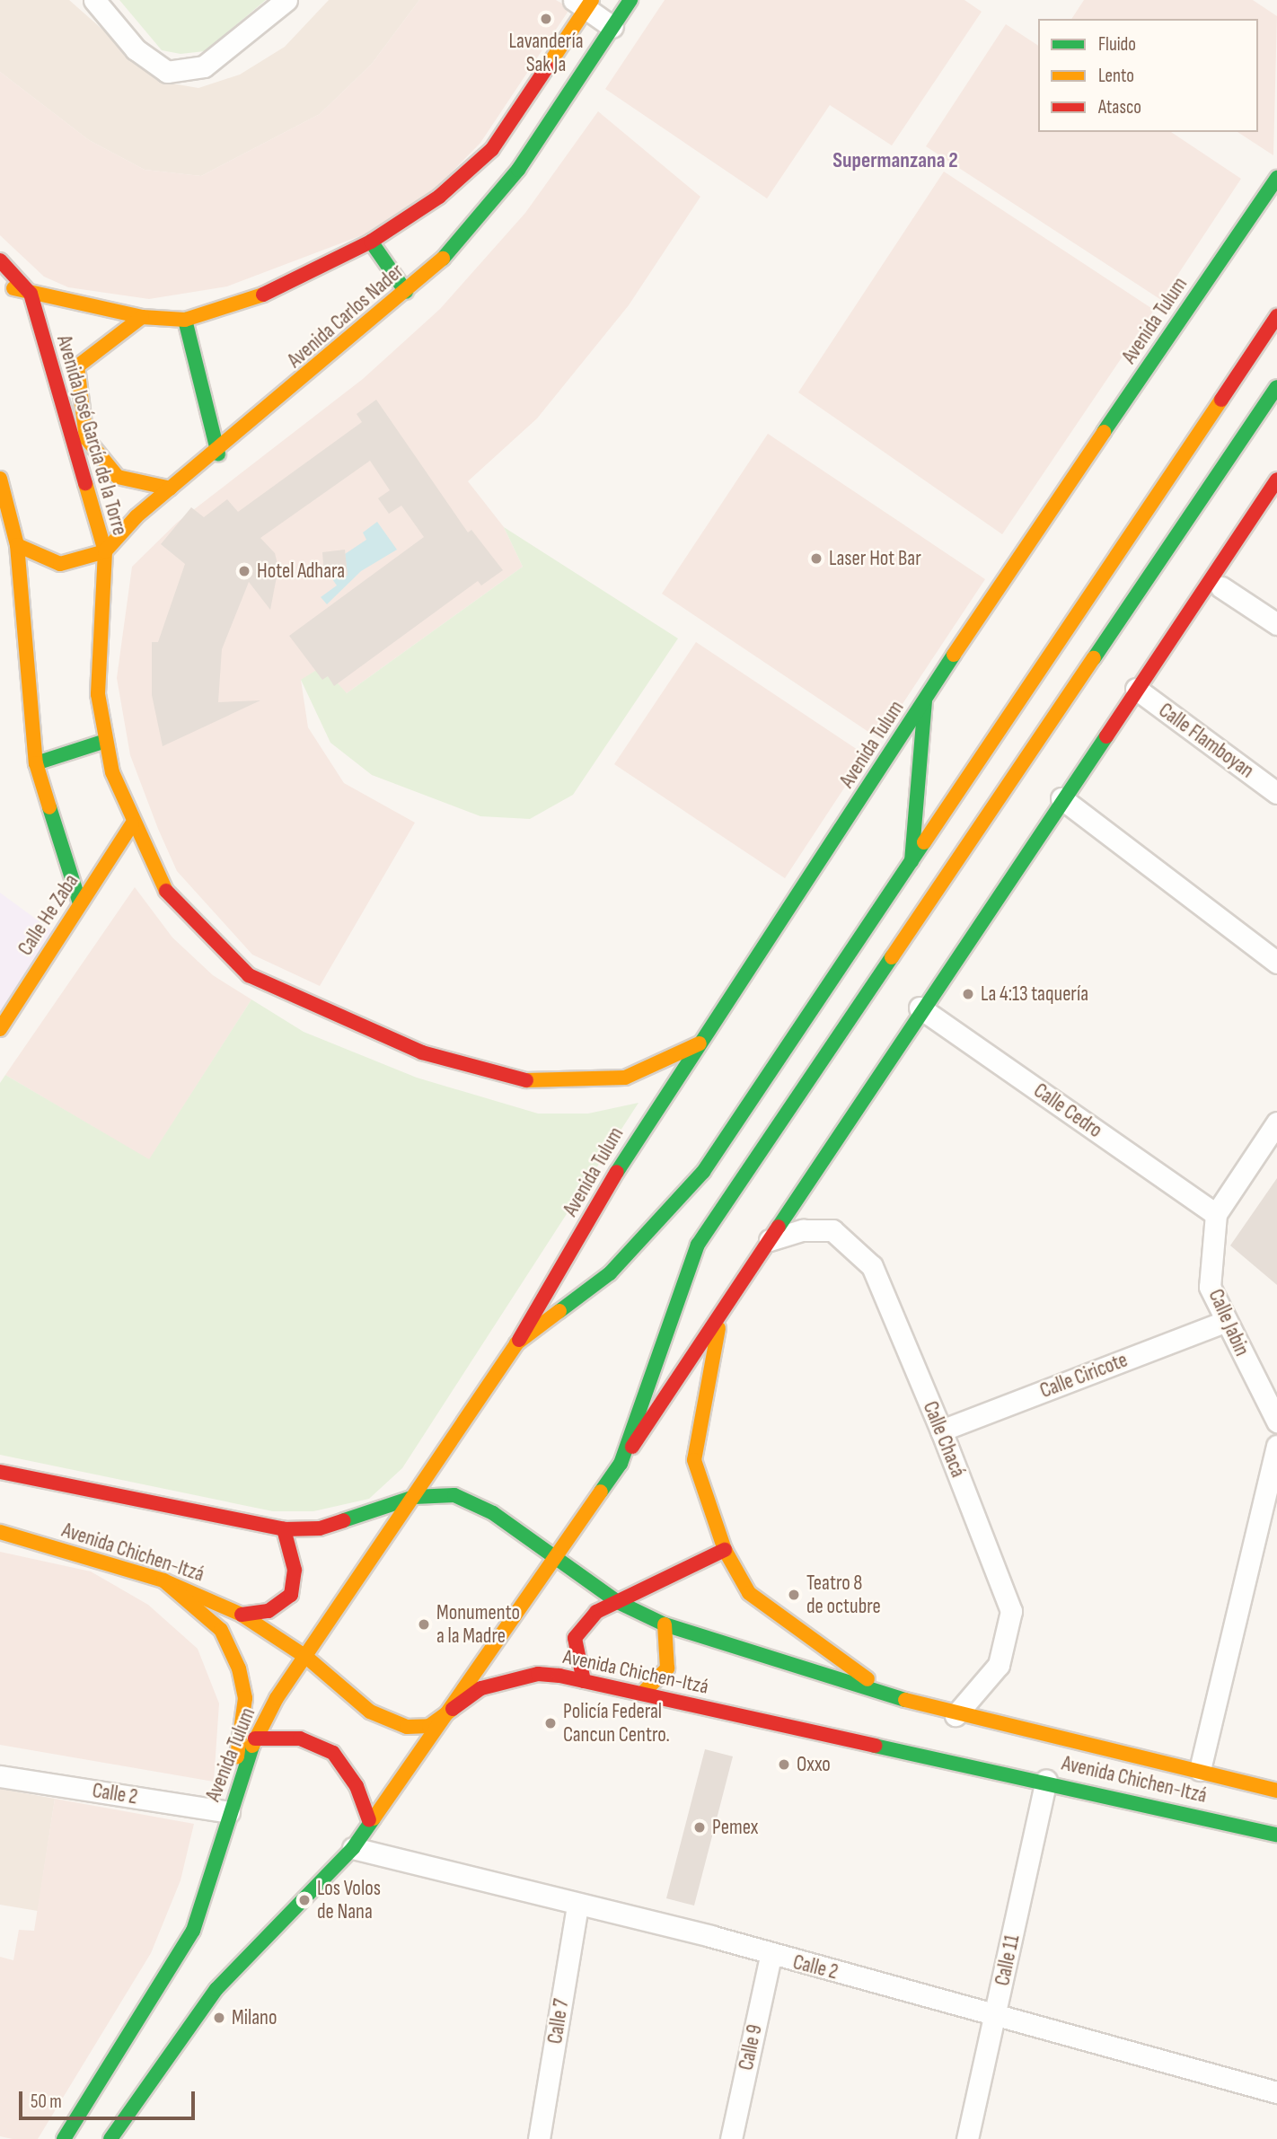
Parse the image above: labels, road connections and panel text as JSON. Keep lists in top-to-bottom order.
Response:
{
  "streets": {
    "main road": [
      "Avenida Carlos Nader",
      "Avenida Tulum",
      "Avenida José García de la Torre",
      "Calle He Zaba",
      "Avenida Chichen-Itzá"
    ],
    "street": [
      "Calle Flamboyan",
      "Calle Cedro",
      "Calle Jabin",
      "Calle Ciricote",
      "Calle Chacá",
      "Calle 2",
      "Calle 11",
      "Calle 7",
      "Calle 9"
    ]
  },
  "crossings": [
    ["Avenida Carlos Nader", "Avenida José García de la Torre"],
    ["Avenida Tulum", "Avenida José García de la Torre"],
    ["Avenida Tulum", "Avenida Chichen-Itzá"],
    ["Avenida Tulum", "Calle 2"],
    ["Avenida José García de la Torre", "Calle He Zaba"],
    ["Calle Cedro", "Calle Jabin"],
    ["Calle Jabin", "Calle Ciricote"],
    ["Calle Ciricote", "Calle Chacá"],
    ["Calle Chacá", "Avenida Chichen-Itzá"],
    ["Avenida Chichen-Itzá", "Calle 11"],
    ["Calle 2", "Calle 11"],
    ["Calle 2", "Calle 7"],
    ["Calle 2", "Calle 9"]
  ],
  "districts": ["Supermanzana 2"],
  "places": [
    "Lavandería Sak Ja",
    "Laser Hot Bar",
    "Hotel Adhara",
    "La 4:13 taquería",
    "Teatro 8 de octubre",
    "Monumento a la Madre",
    "Policía Federal Cancun Centro.",
    "Oxxo",
    "Pemex",
    "Los Volos de Nana",
    "Milano"
  ],
  "legend": ["Fluido", "Lento", "Atasco"],
  "scale_bar": "50 m"
}
